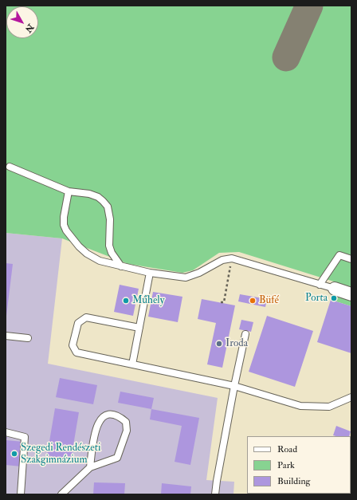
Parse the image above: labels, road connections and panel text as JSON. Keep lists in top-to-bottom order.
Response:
{
  "places": [
    "Porta",
    "Műhely",
    "Büfé",
    "Iroda",
    "Szegedi Rendészeti Szakgimnázium"
  ],
  "legend": ["Road", "Park", "Building"],
  "north": "bottom right"
}
